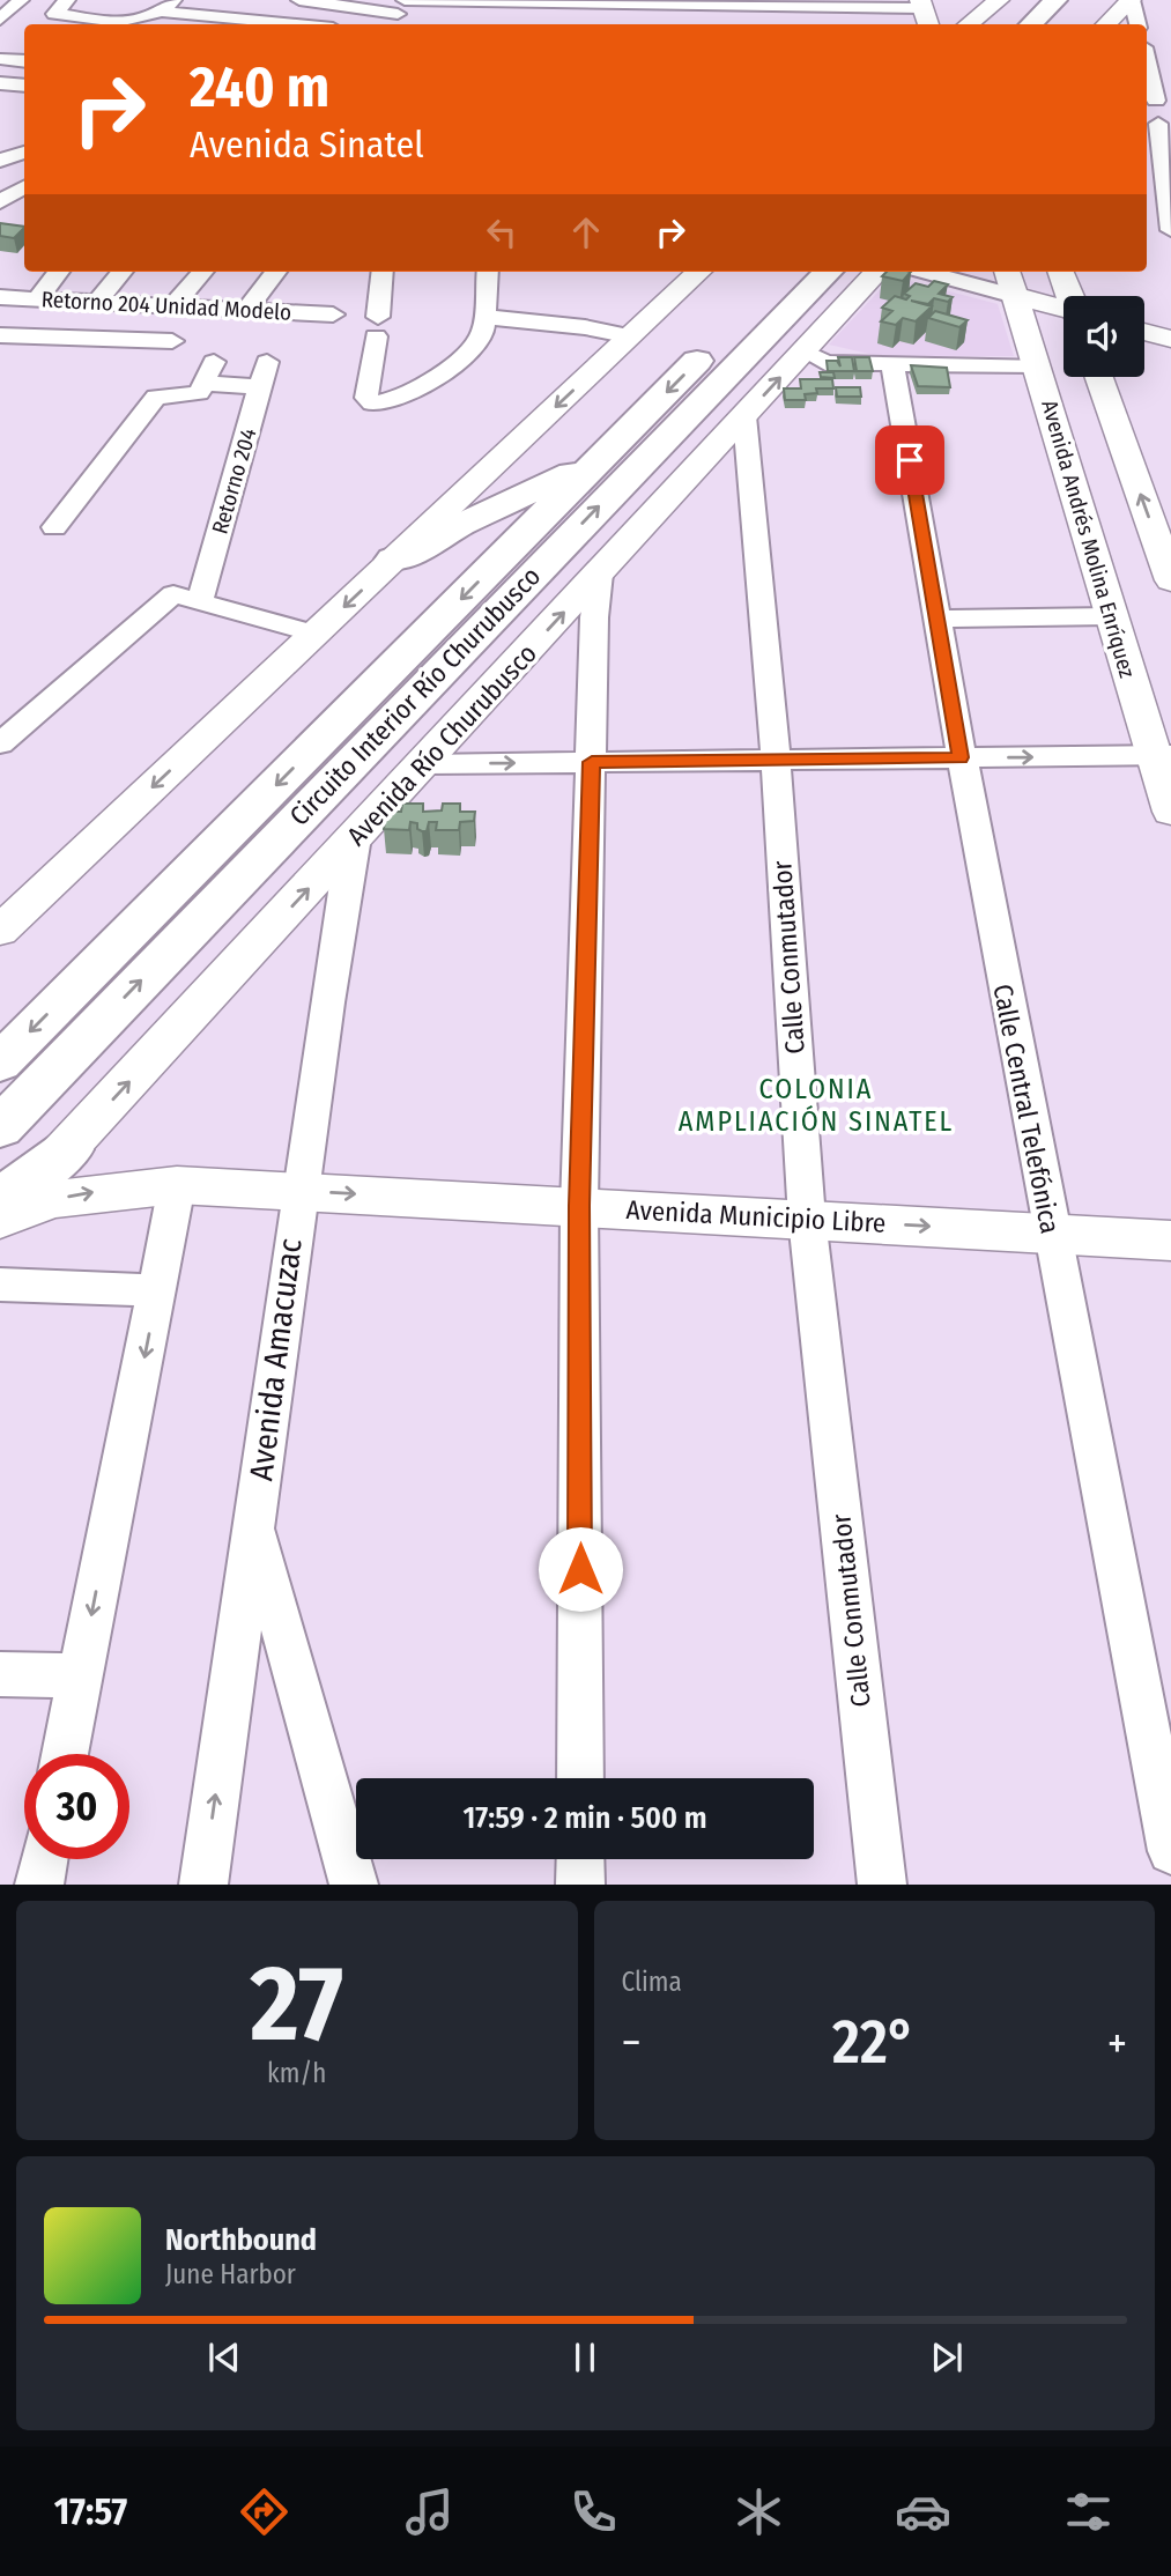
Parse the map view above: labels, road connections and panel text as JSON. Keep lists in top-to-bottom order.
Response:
{
  "streets": {
    "highway": ["Circuito Interior Río Churubusco"],
    "main road": ["Avenida Andrés Molina Enríquez", "Avenida Río Churubusco", "Avenida Municipio Libre"],
    "street": [
      "Retorno 204 Unidad Modelo",
      "Retorno 204",
      "Calle Conmutador",
      "Calle Central Telefónica",
      "Avenida Amacuzac"
    ]
  },
  "crossings": [
    ["Avenida Río Churubusco", "Calle Conmutador"],
    ["Avenida Río Churubusco", "Avenida Amacuzac"],
    ["Calle Conmutador", "Avenida Municipio Libre"],
    ["Calle Central Telefónica", "Avenida Municipio Libre"],
    ["Avenida Municipio Libre", "Avenida Amacuzac"]
  ],
  "one_way": ["Avenida Municipio Libre"],
  "districts": ["COLONIA AMPLIACIÓN SINATEL"],
  "page": {
    "turn": ["240 m", "Avenida Sinatel"],
    "limit": "30",
    "trip": "17:59 · 2 min · 500 m",
    "tile": [
      ["27", "km/h"],
      "Clima"
    ],
    "heat": ["−", "22°", "+"],
    "song": ["Northbound", "June Harbor"],
    "tabs": "17:57"
  }
}
